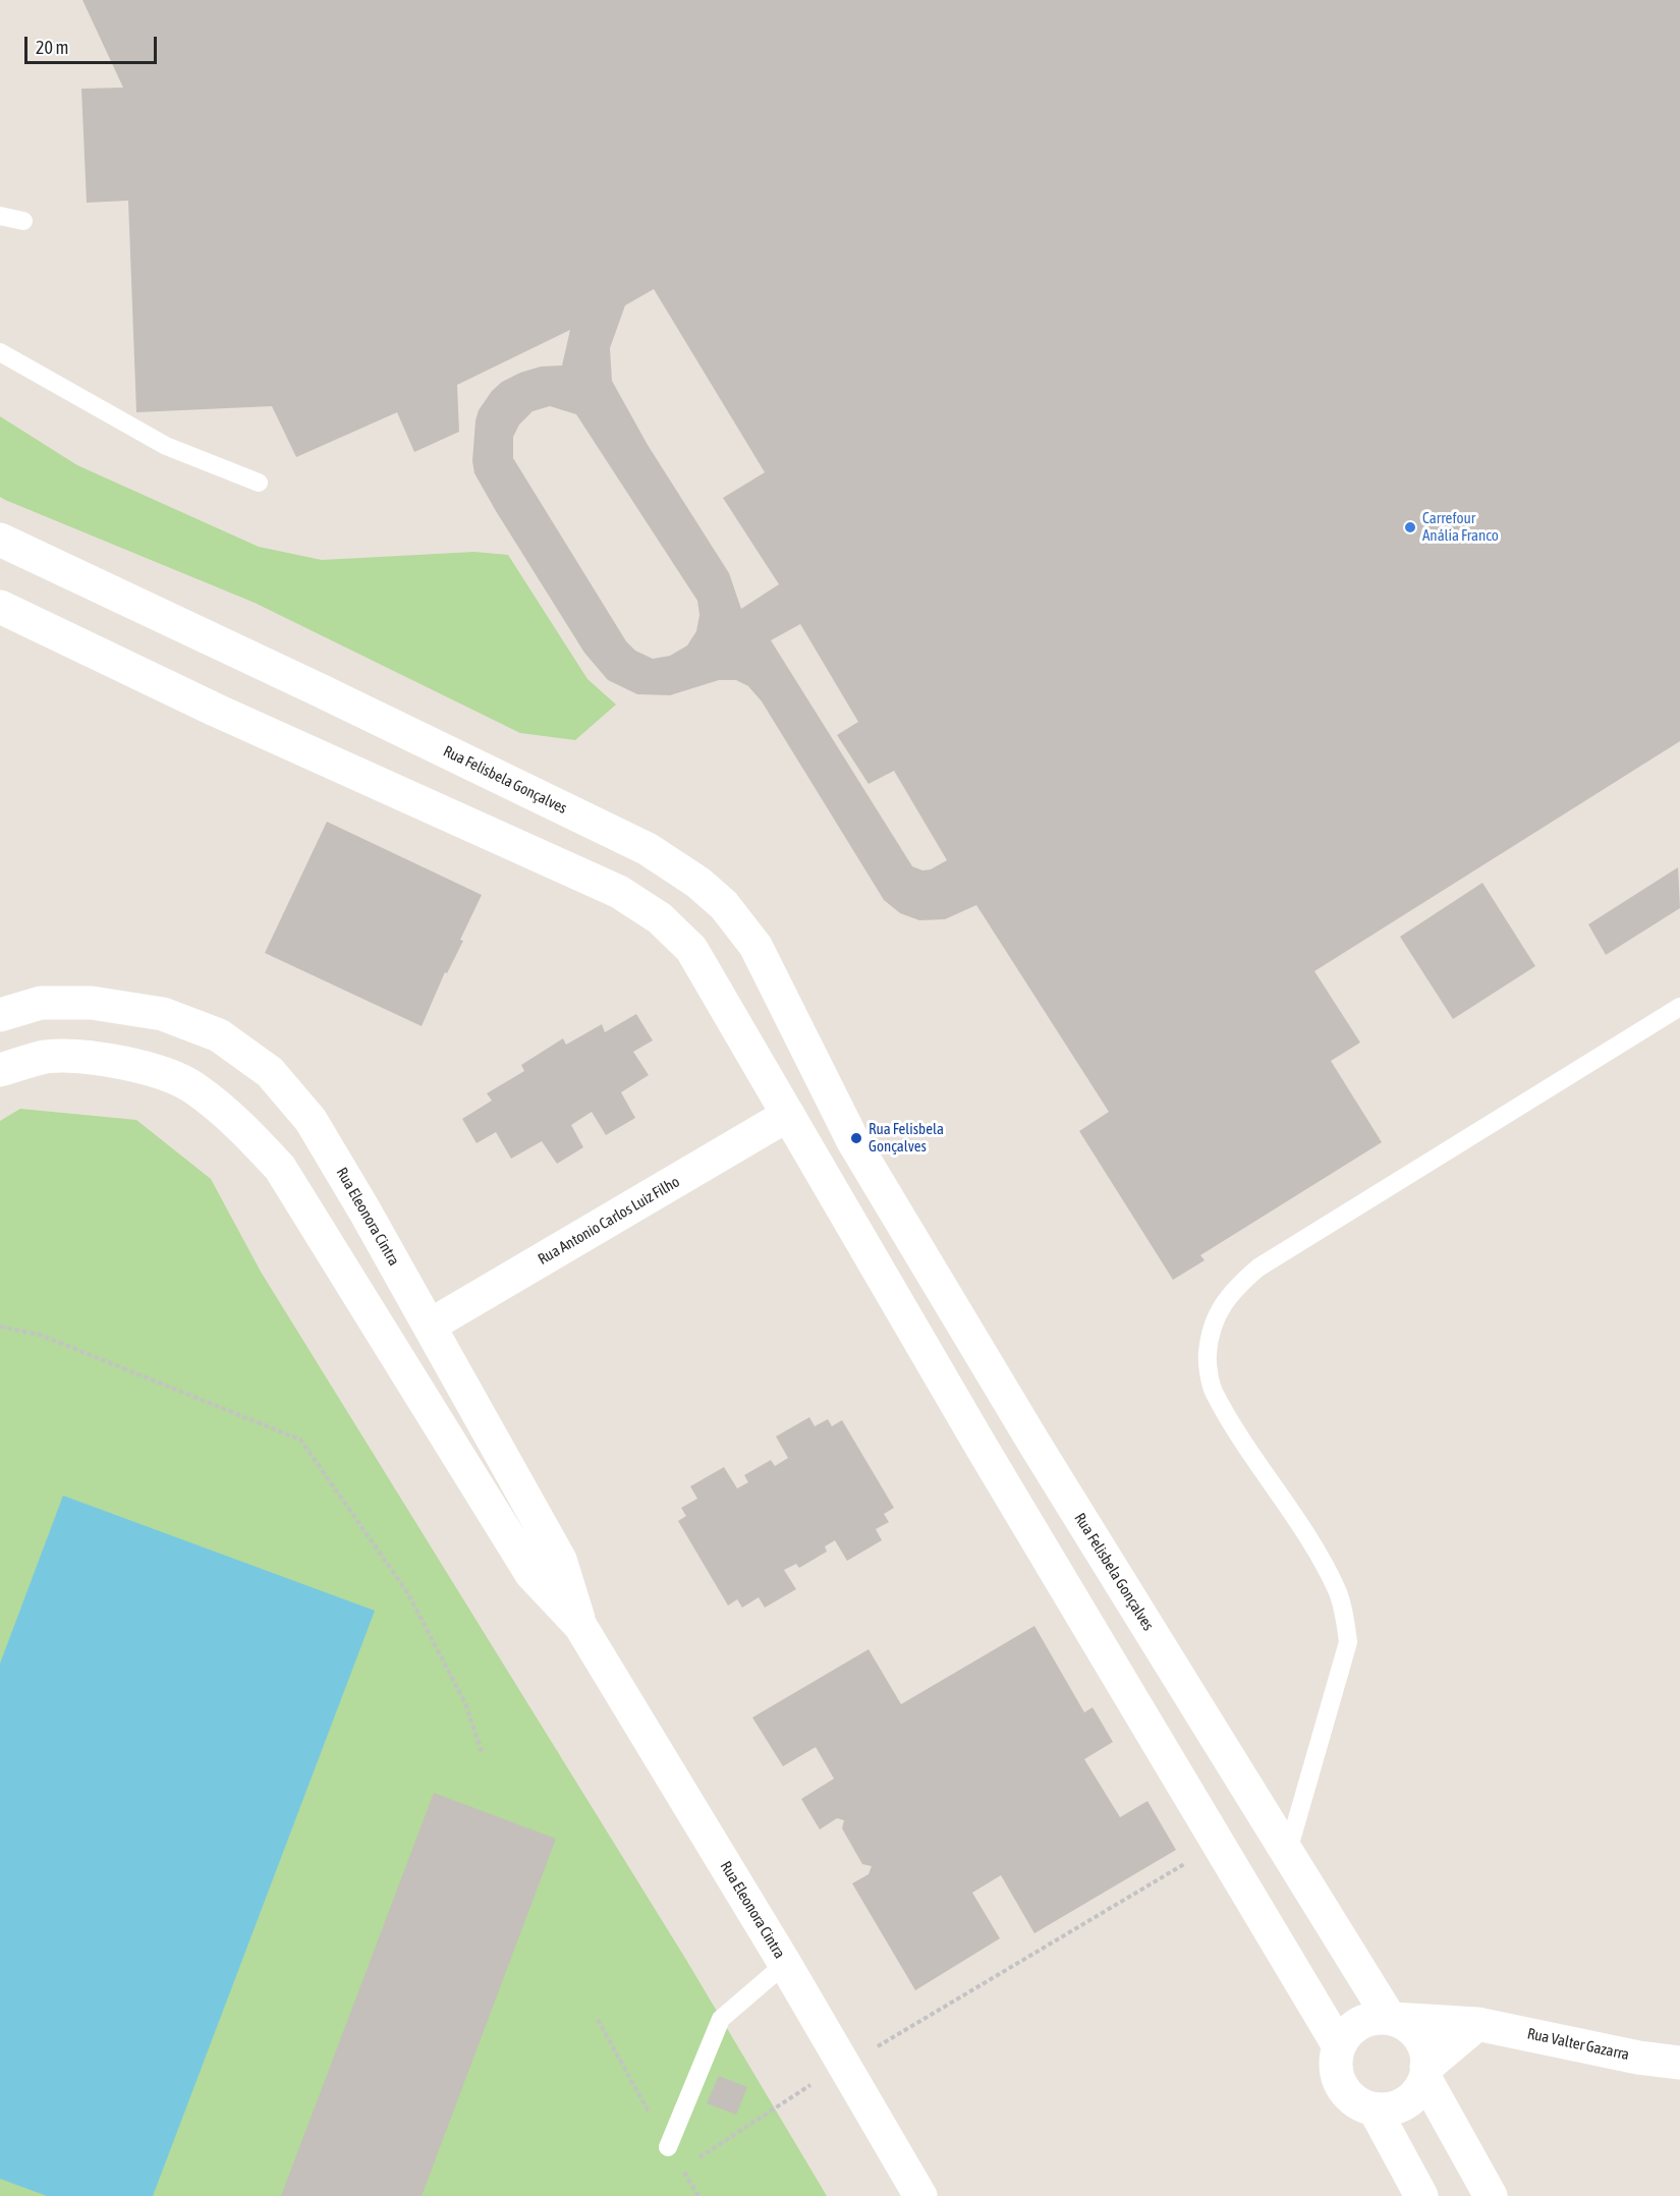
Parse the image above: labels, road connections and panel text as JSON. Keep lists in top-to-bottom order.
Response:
{
  "streets": {
    "street": [
      "Rua Felisbela Gonçalves",
      "Rua Eleonora Cintra",
      "Rua Antonio Carlos Luiz Filho",
      "Rua Valter Gazarra"
    ]
  },
  "crossings": [
    ["Rua Felisbela Gonçalves", "Rua Valter Gazarra"],
    ["Rua Eleonora Cintra", "Rua Antonio Carlos Luiz Filho"]
  ],
  "places": ["Carrefour Anália Franco", "Rua Felisbela Gonçalves"],
  "scale_bar": "20 m"
}
